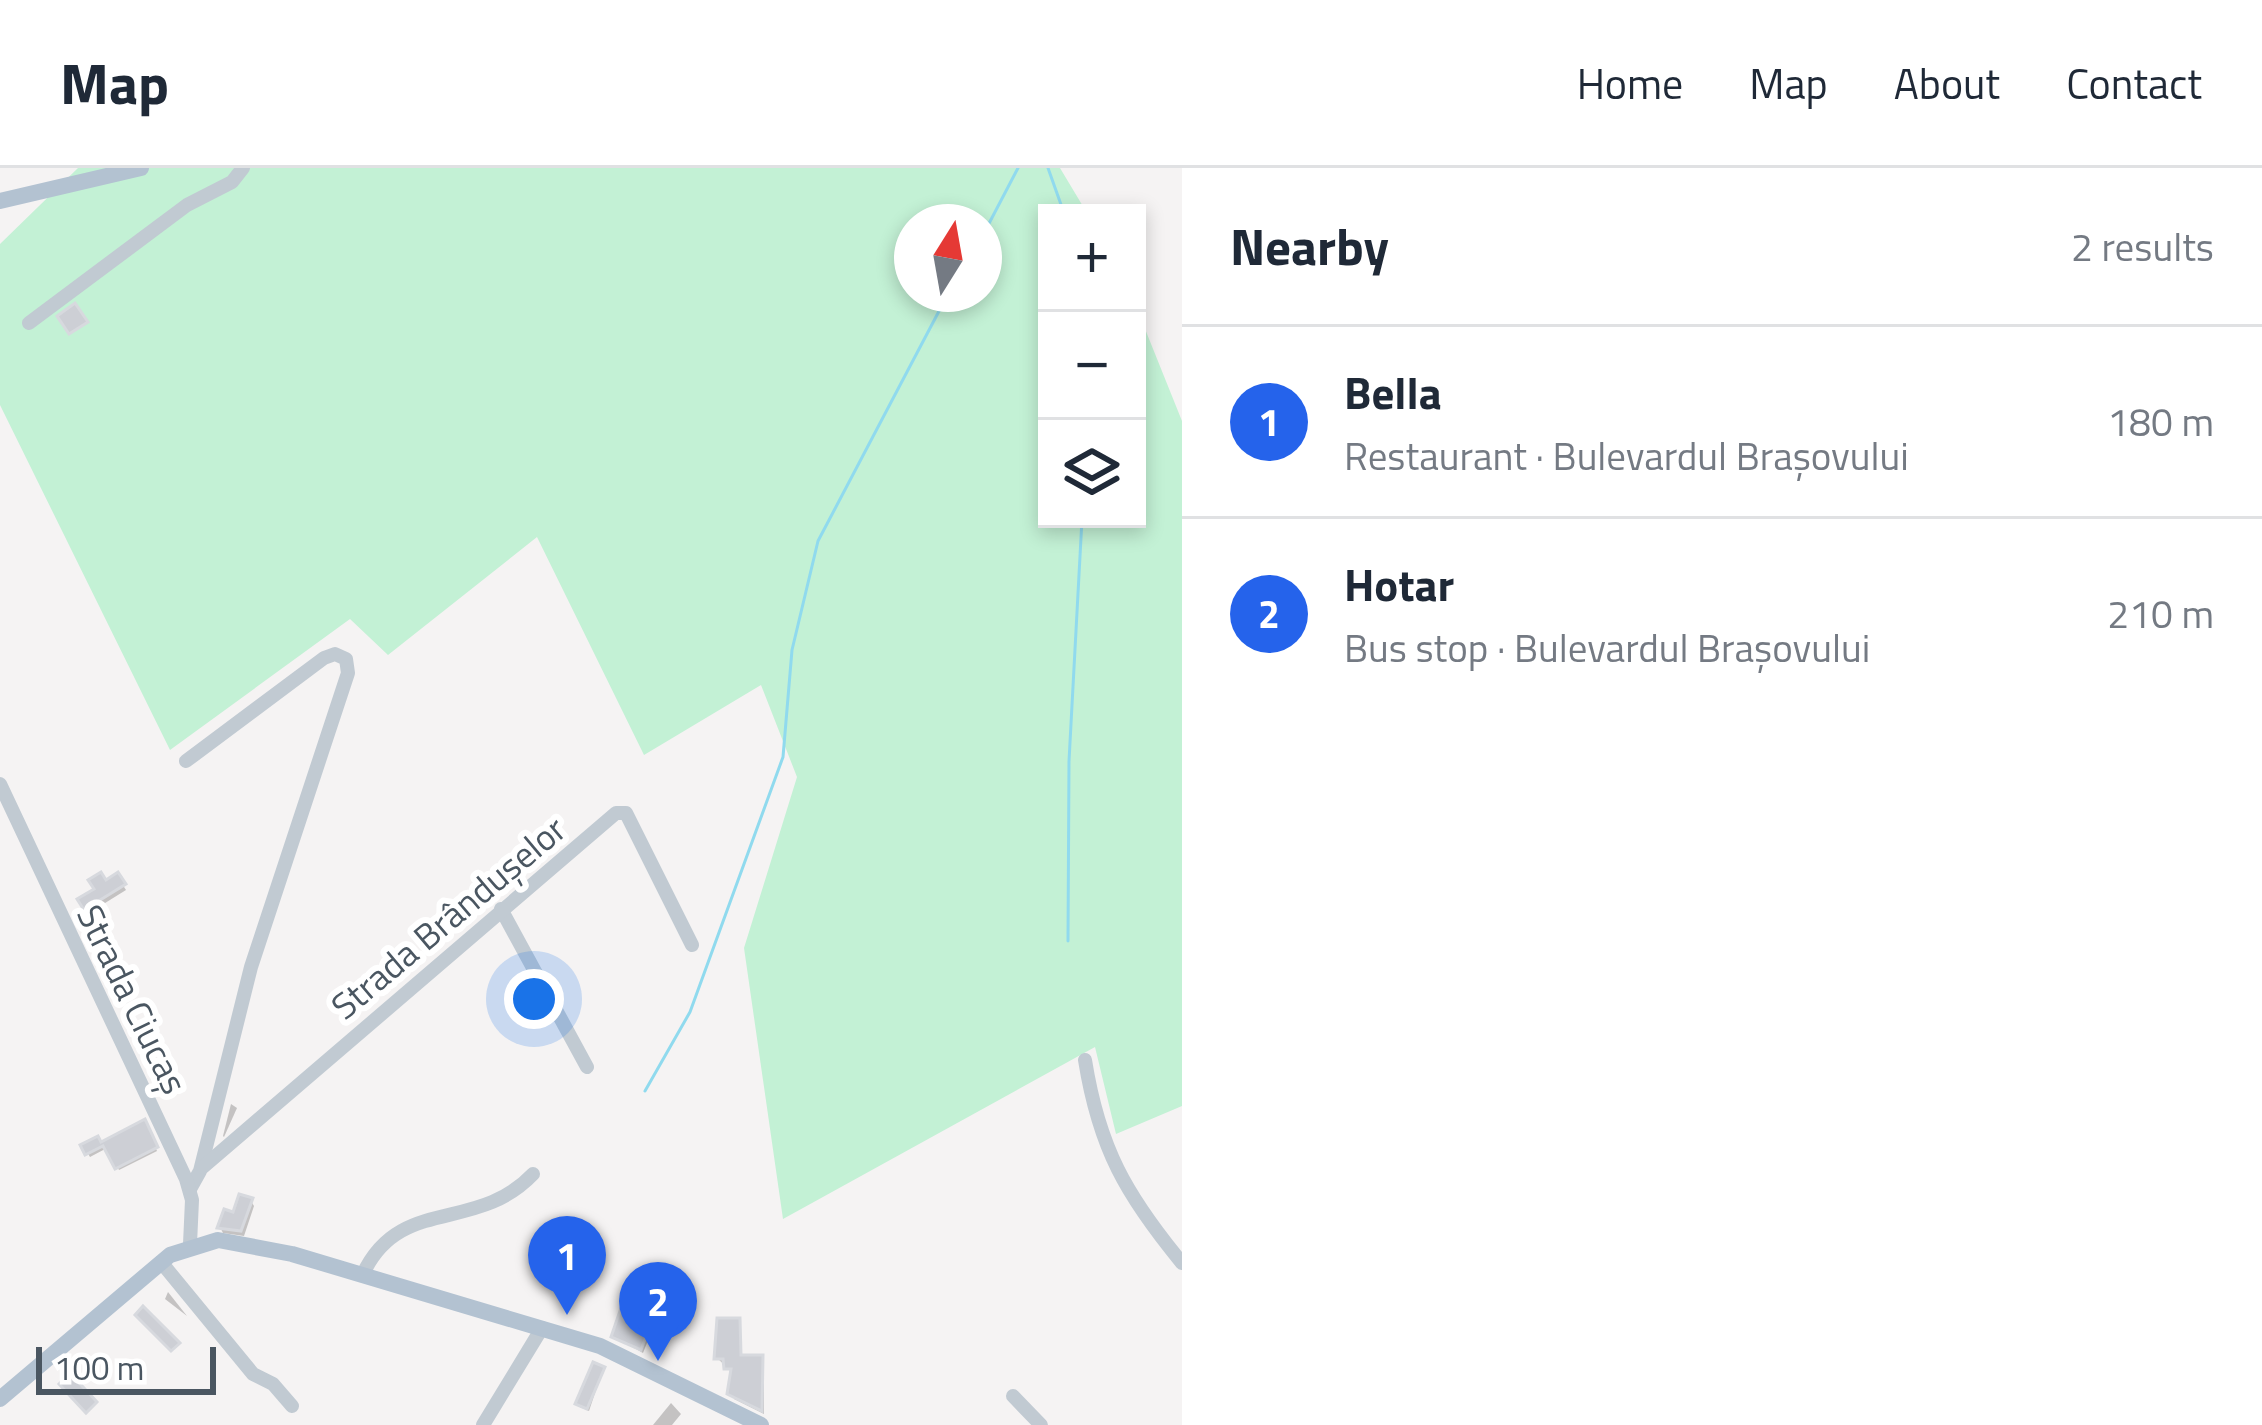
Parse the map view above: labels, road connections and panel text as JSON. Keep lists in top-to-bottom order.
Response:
{
  "streets": {
    "street": ["Strada Brândușelor", "Strada Ciucaș"]
  },
  "crossings": [
    ["Strada Brândușelor", "Strada Ciucaș"]
  ],
  "scale_bar": "100 m",
  "north": "top",
  "page": {
    "header": "Map",
    "nav": [
      "Home",
      "Map",
      "About",
      "Contact"
    ],
    "heading": ["Nearby", "2 results"],
    "map_buttons": ["+", "−"],
    "list": [
      {
        "mark": "1",
        "name": "Bella",
        "note": "Restaurant · Bulevardul Brașovului",
        "value": "180 m"
      },
      {
        "mark": "2",
        "name": "Hotar",
        "note": "Bus stop · Bulevardul Brașovului",
        "value": "210 m"
      }
    ],
    "pins": ["1", "2"],
    "scale": "100 m"
  }
}
